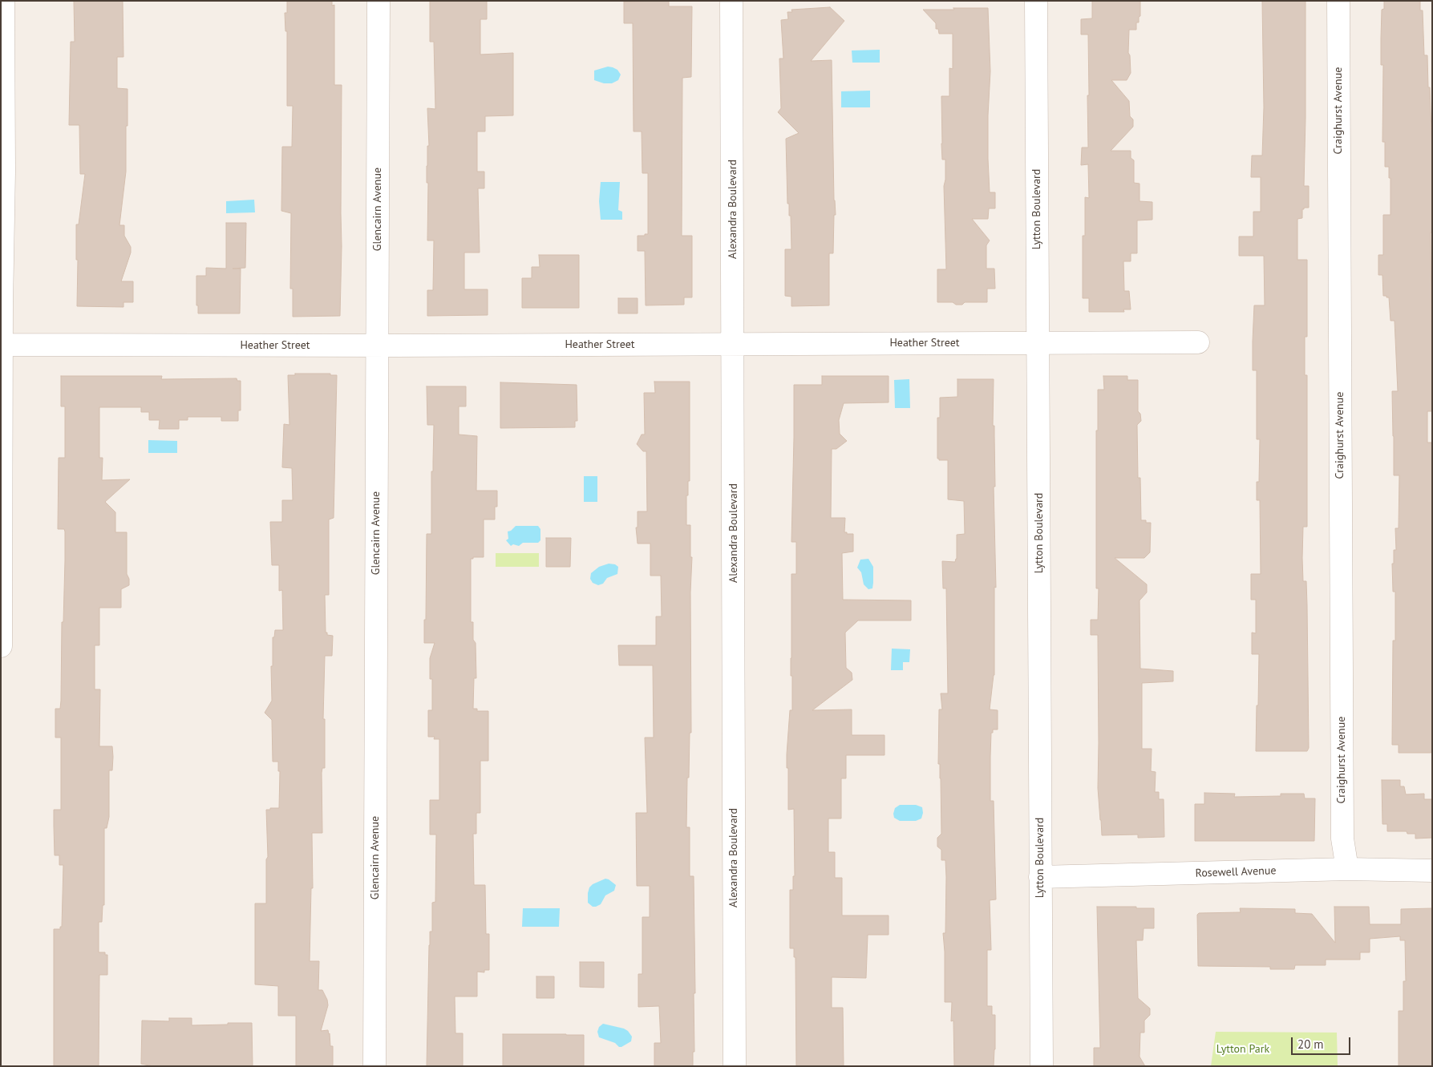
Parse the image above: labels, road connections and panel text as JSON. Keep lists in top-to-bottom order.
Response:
{
  "streets": {
    "street": [
      "Craighurst Avenue",
      "Glencairn Avenue",
      "Alexandra Boulevard",
      "Lytton Boulevard",
      "Heather Street",
      "Rosewell Avenue"
    ]
  },
  "crossings": [
    ["Craighurst Avenue", "Rosewell Avenue"],
    ["Glencairn Avenue", "Heather Street"],
    ["Alexandra Boulevard", "Heather Street"],
    ["Lytton Boulevard", "Heather Street"],
    ["Lytton Boulevard", "Rosewell Avenue"]
  ],
  "parks": ["Lytton Park"],
  "scale_bar": "20 m"
}
